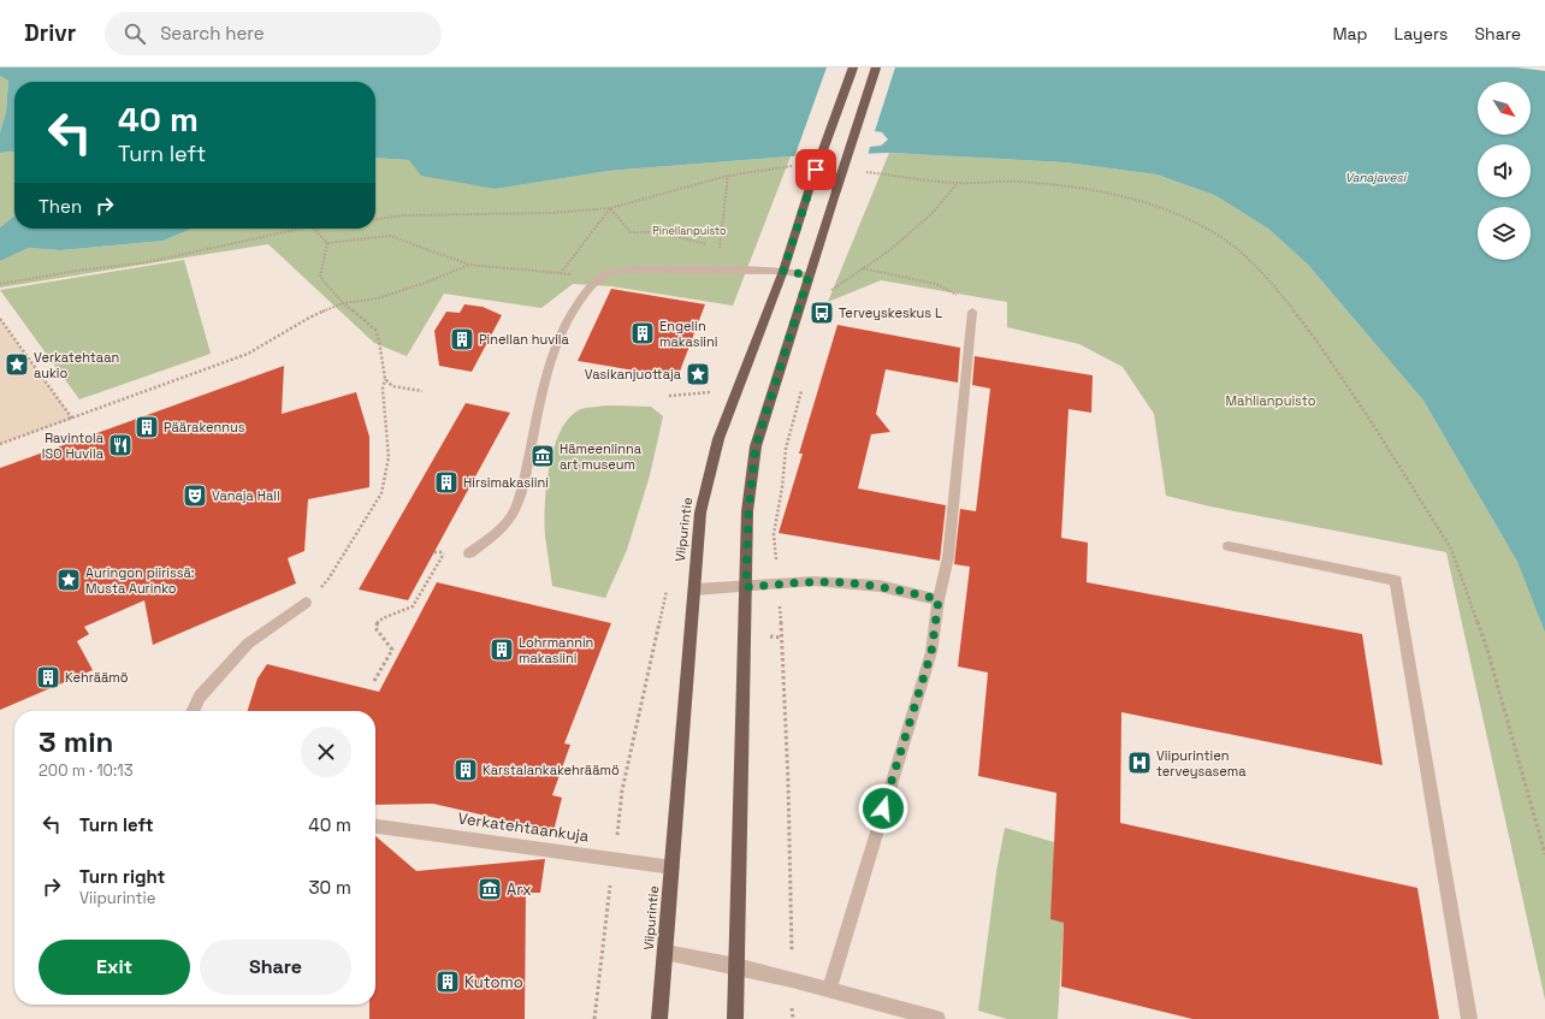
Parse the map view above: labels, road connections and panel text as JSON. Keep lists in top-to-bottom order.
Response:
{
  "streets": {
    "main road": ["Viipurintie"],
    "street": ["Verkatehtaankuja"]
  },
  "crossings": [
    ["Viipurintie", "Verkatehtaankuja"]
  ],
  "water": ["Vanajavesi"],
  "parks": ["Pinellanpuisto", "Mahlianpuisto"],
  "places": {
    "bus stop": ["Terveyskeskus L"],
    "building": [
      "Engelin makasiini",
      "Pinellan huvila",
      "Päärakennus",
      "Hirsimakasiini",
      "Lohrmannin makasiini",
      "Kehräämö",
      "Karstalankakehräämö",
      "Kutomo"
    ],
    "place": ["Verkatehtaan aukio", "Vasikanjuottaja", "Auringon piirissä: Musta Aurinko"],
    "restaurant": ["Ravintola ISO Huvila"],
    "museum": ["Hämeenlinna art museum", "Arx"],
    "theatre": ["Vanaja Hall"],
    "hospital": ["Viipurintien terveysasema"]
  },
  "north": "bottom right",
  "page": {
    "header": "Drivr",
    "search": "Search here",
    "nav": ["Map", "Layers", "Share"],
    "turn": ["40 m", "Turn left"],
    "then": "Then",
    "heading": ["3 min", "200 m · 10:13"],
    "list": [
      {
        "name": "Turn left",
        "value": "40 m"
      },
      {
        "name": "Turn right",
        "note": "Viipurintie",
        "value": "30 m"
      }
    ],
    "buttons": ["Exit", "Share"]
  }
}
